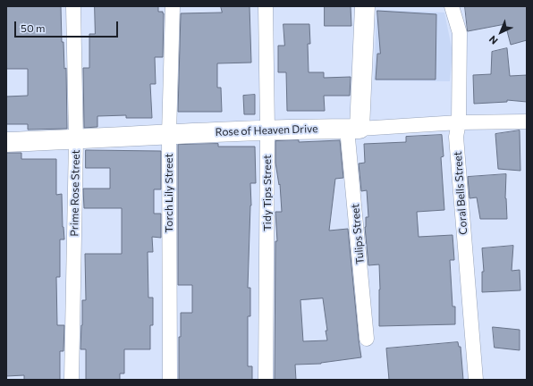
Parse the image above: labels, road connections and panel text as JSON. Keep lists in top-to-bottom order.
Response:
{
  "streets": {
    "street": [
      "Rose of Heaven Drive",
      "Prime Rose Street",
      "Torch Lily Street",
      "Tidy Tips Street",
      "Coral Bells Street",
      "Tulips Street"
    ]
  },
  "crossings": [
    ["Rose of Heaven Drive", "Prime Rose Street"],
    ["Rose of Heaven Drive", "Torch Lily Street"],
    ["Rose of Heaven Drive", "Tidy Tips Street"],
    ["Rose of Heaven Drive", "Coral Bells Street"],
    ["Rose of Heaven Drive", "Tulips Street"]
  ],
  "scale_bar": "50 m",
  "north": "bottom left"
}
